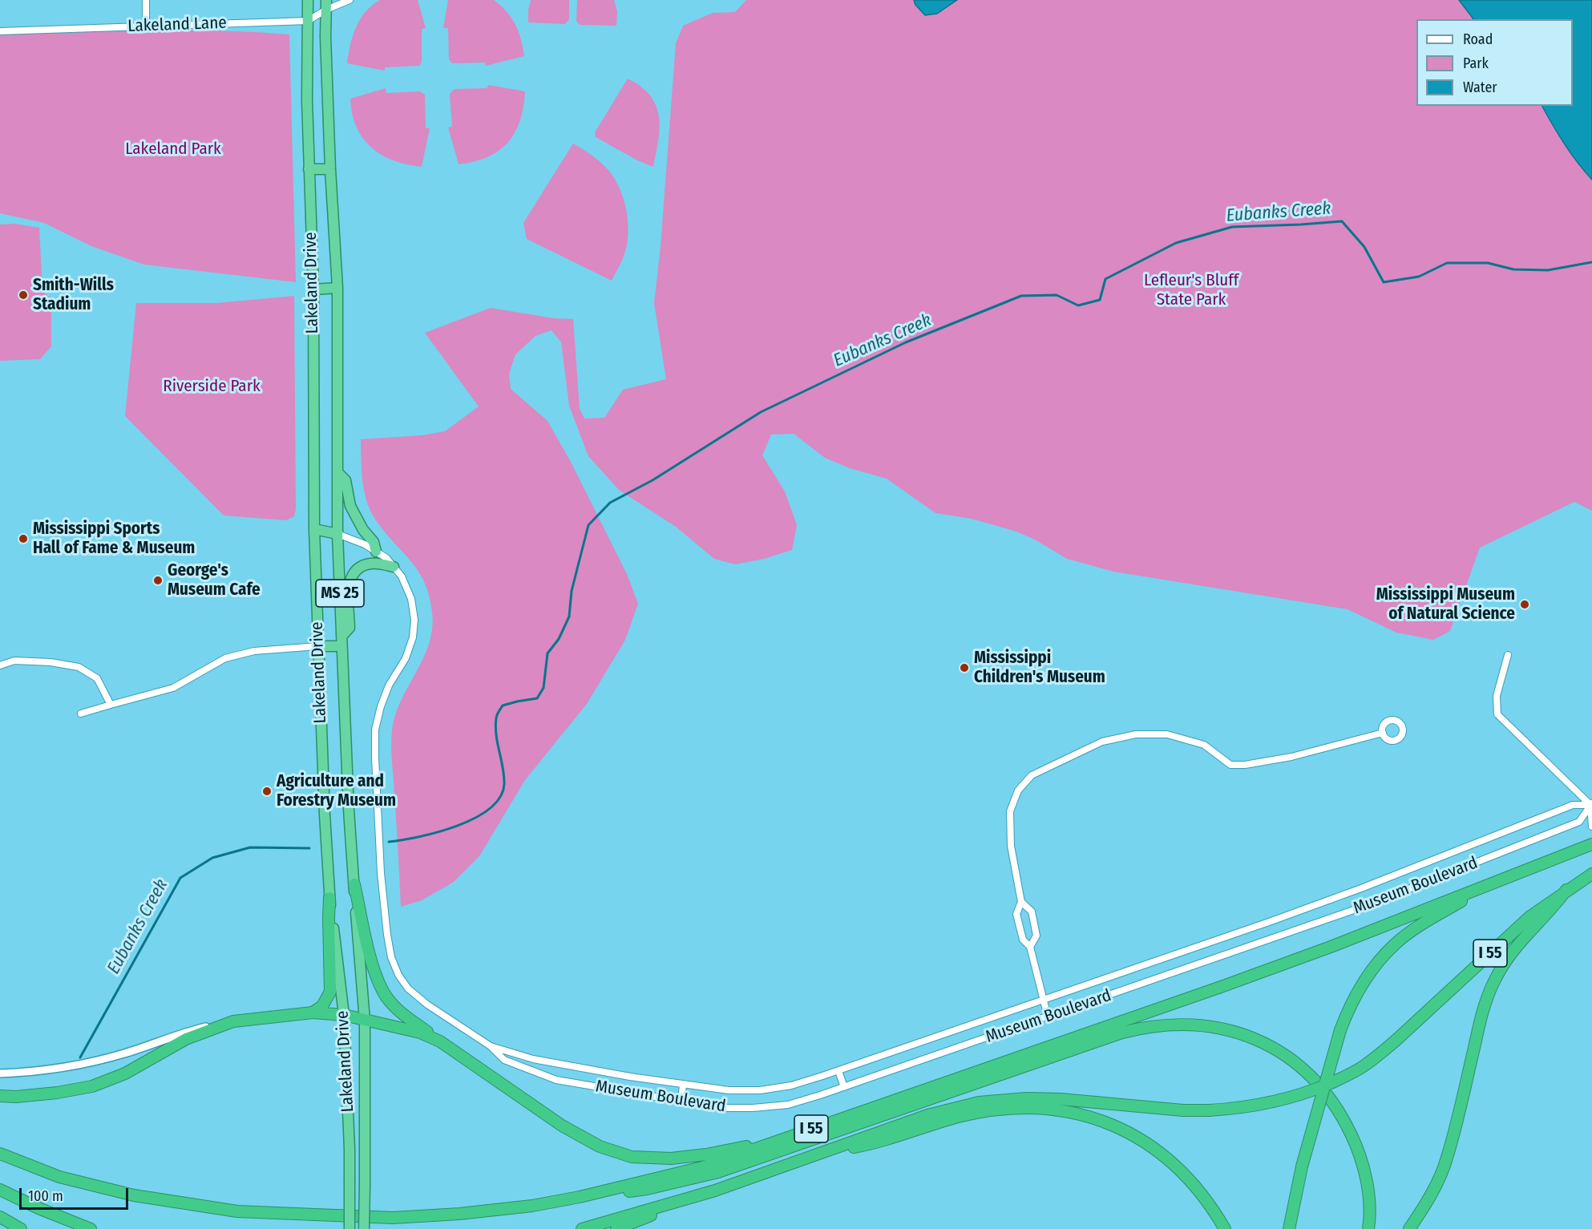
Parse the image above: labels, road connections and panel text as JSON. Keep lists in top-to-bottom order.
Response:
{
  "streets": {
    "highway": ["Lakeland Drive", "MS 25", "I 55"],
    "street": ["Lakeland Lane", "Museum Boulevard"]
  },
  "crossings": [
    ["Lakeland Lane", "Lakeland Drive"],
    ["Lakeland Drive", "Museum Boulevard"]
  ],
  "water": ["Eubanks Creek"],
  "parks": ["Lakeland Park", "Lefleur's Bluff State Park", "Riverside Park"],
  "places": [
    "Smith-Wills Stadium",
    "Mississippi Sports Hall of Fame & Museum",
    "George's Museum Cafe",
    "Mississippi Museum of Natural Science",
    "Mississippi Children's Museum",
    "Agriculture and Forestry Museum"
  ],
  "legend": ["Road", "Park", "Water"],
  "scale_bar": "100 m"
}
